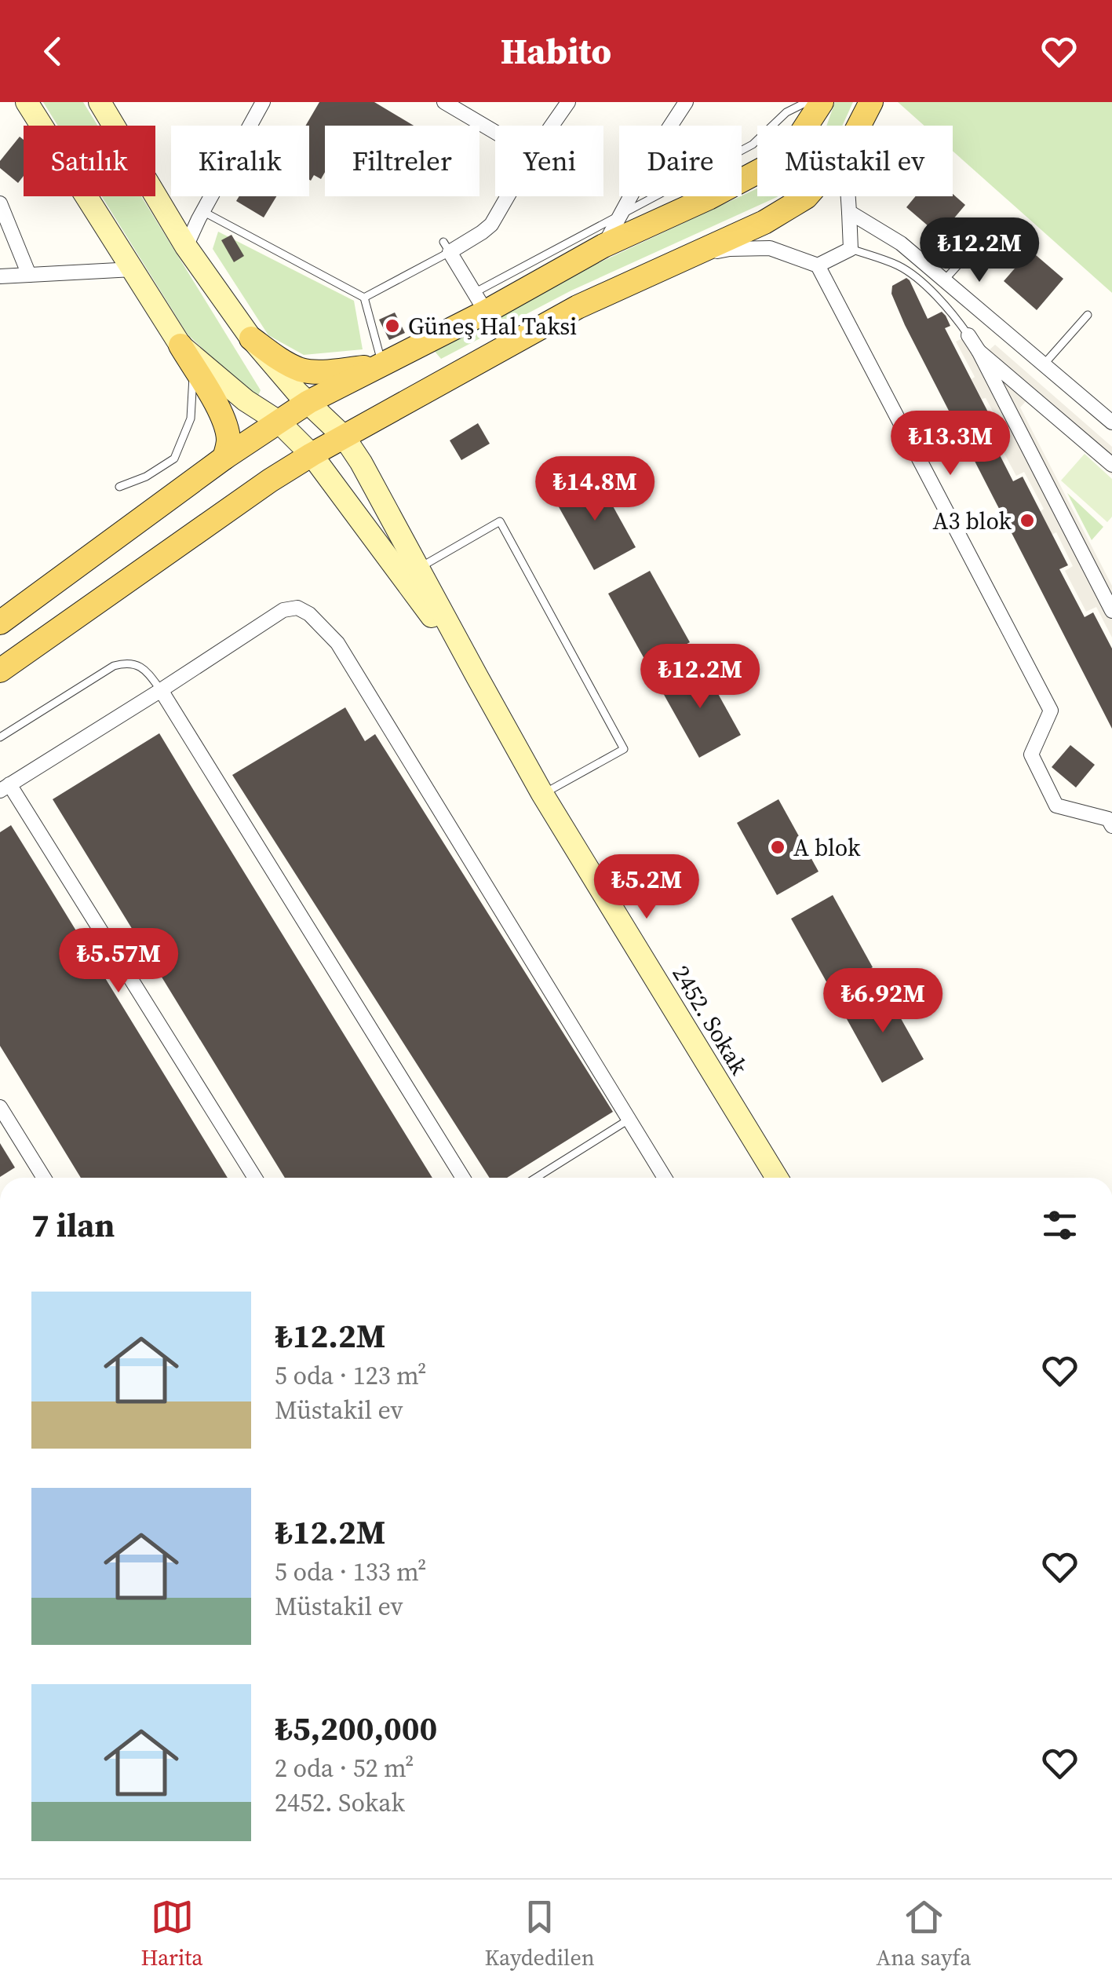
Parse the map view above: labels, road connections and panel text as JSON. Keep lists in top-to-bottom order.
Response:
{
  "streets": {
    "main road": ["2452. Sokak"]
  },
  "places": ["Güneş Hal Taksi", "A3 blok", "A blok"],
  "page": {
    "header": "Habito",
    "chip": [
      "Satılık",
      "Kiralık",
      "Filtreler",
      "Yeni",
      "Daire",
      "Müstakil ev"
    ],
    "price": [
      "₺12.2M",
      "₺13.3M",
      "₺14.8M",
      "₺12.2M",
      "₺5.2M",
      "₺5.57M",
      "₺6.92M"
    ],
    "heading": "7 ilan",
    "list": [
      {
        "name": "₺12.2M",
        "note": "5 oda · 123 m² · Müstakil ev"
      },
      {
        "name": "₺12.2M",
        "note": "5 oda · 133 m² · Müstakil ev"
      },
      {
        "name": "₺5,200,000",
        "note": "2 oda · 52 m² · 2452. Sokak"
      }
    ],
    "tabs": ["Harita", "Kaydedilen", "Ana sayfa"]
  }
}
